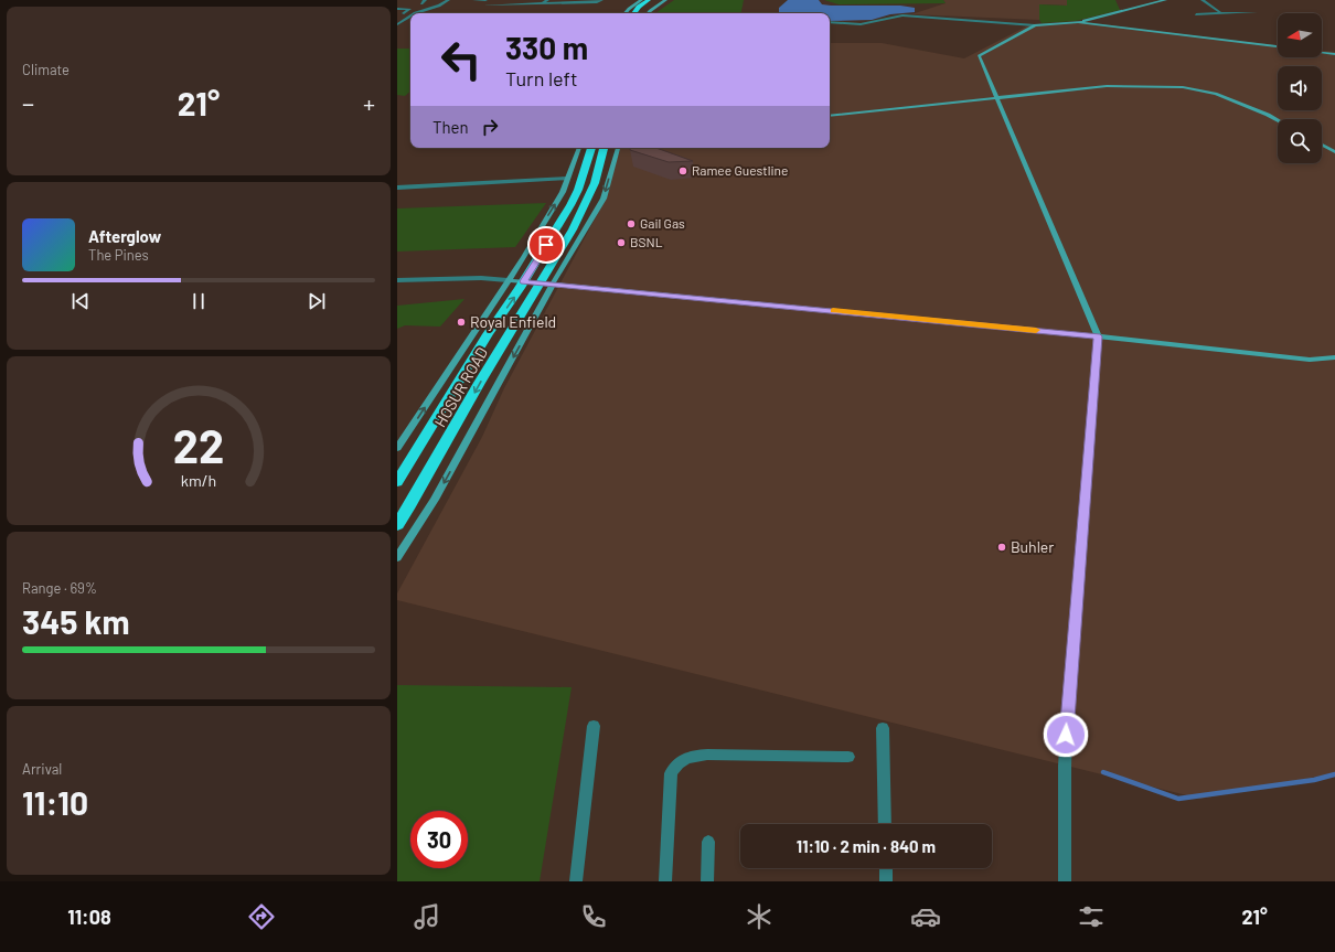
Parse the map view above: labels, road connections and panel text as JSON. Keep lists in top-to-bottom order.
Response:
{
  "streets": {
    "highway": ["HOSUR ROAD"]
  },
  "places": [
    "Ramee Guestline",
    "Gail Gas",
    "BSNL",
    "Royal Enfield",
    "Buhler"
  ],
  "north": "left",
  "page": {
    "tile": [
      "Climate",
      ["Range · 69%", "345 km"],
      ["Arrival", "11:10"]
    ],
    "turn": ["330 m", "Turn left"],
    "heat": ["−", "21°", "+"],
    "then": "Then",
    "song": ["Afterglow", "The Pines"],
    "limit": "30",
    "trip": "11:10 · 2 min · 840 m",
    "tabs": ["11:08", "21°"],
    "gauge": ["22", "km/h"]
  }
}
